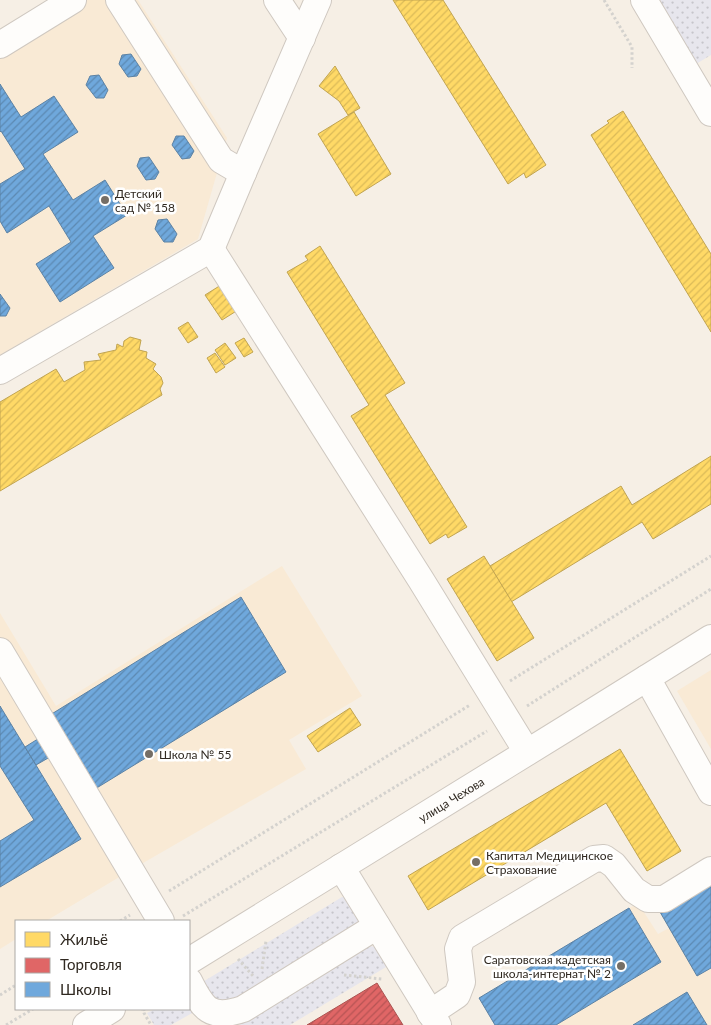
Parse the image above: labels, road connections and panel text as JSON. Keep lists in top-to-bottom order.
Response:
{
  "streets": {
    "street": ["улица Чехова"]
  },
  "places": [
    "Детский сад № 158",
    "Школа № 55",
    "Капитал Медицинское Страхование",
    "Саратовская кадетская школа-интернат № 2"
  ],
  "legend": ["Жильё", "Торговля", "Школы"]
}
